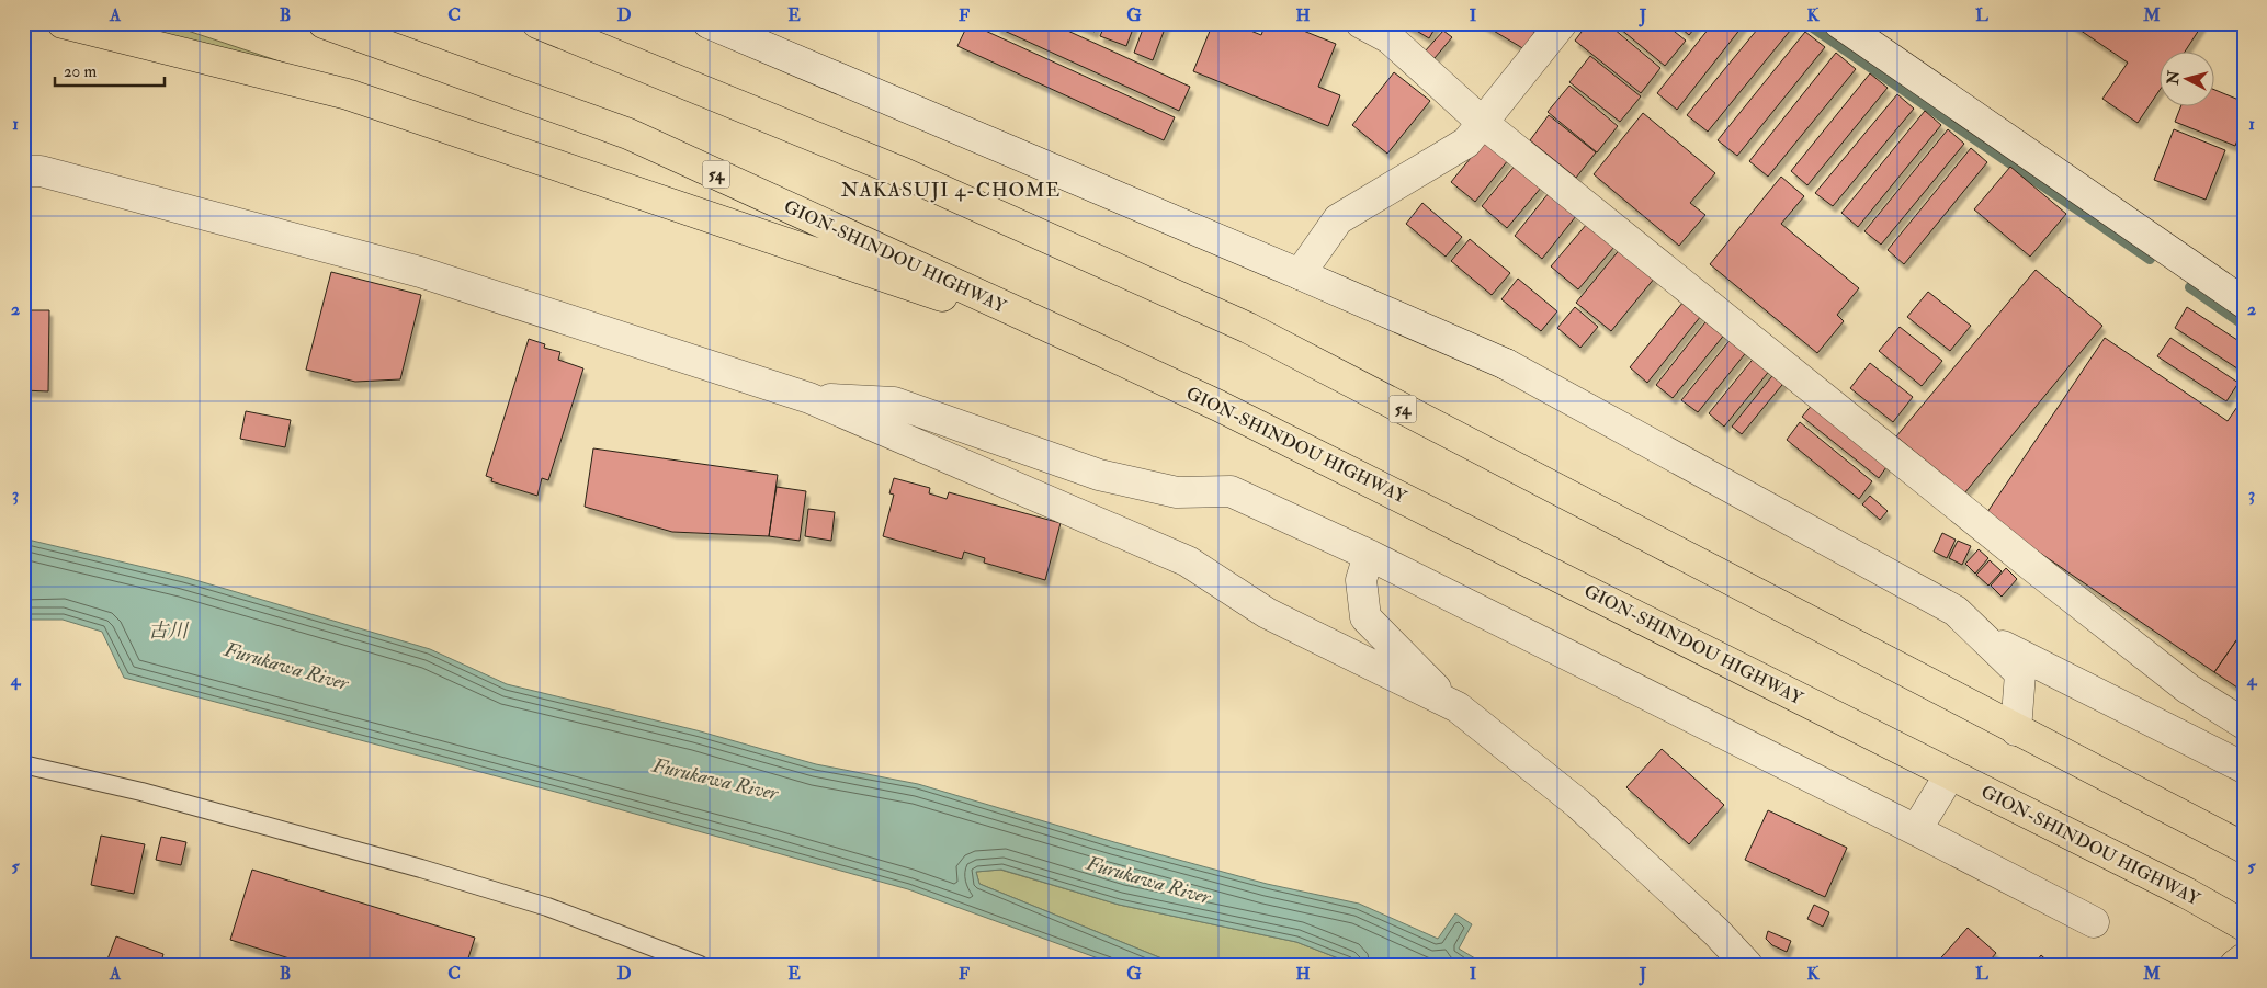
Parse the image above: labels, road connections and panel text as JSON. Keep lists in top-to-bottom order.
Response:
{
  "streets": {
    "main road": ["54", "GION-SHINDOU HIGHWAY"]
  },
  "districts": ["NAKASUJI 4-CHOME"],
  "water": ["古川", "Furukawa River"],
  "scale_bar": "20 m",
  "north": "left",
  "grid": {
    "columns": [
      "A",
      "B",
      "C",
      "D",
      "E",
      "F",
      "G",
      "H",
      "I",
      "J",
      "K",
      "L",
      "M"
    ],
    "rows": [
      "1",
      "2",
      "3",
      "4",
      "5"
    ]
  }
}
